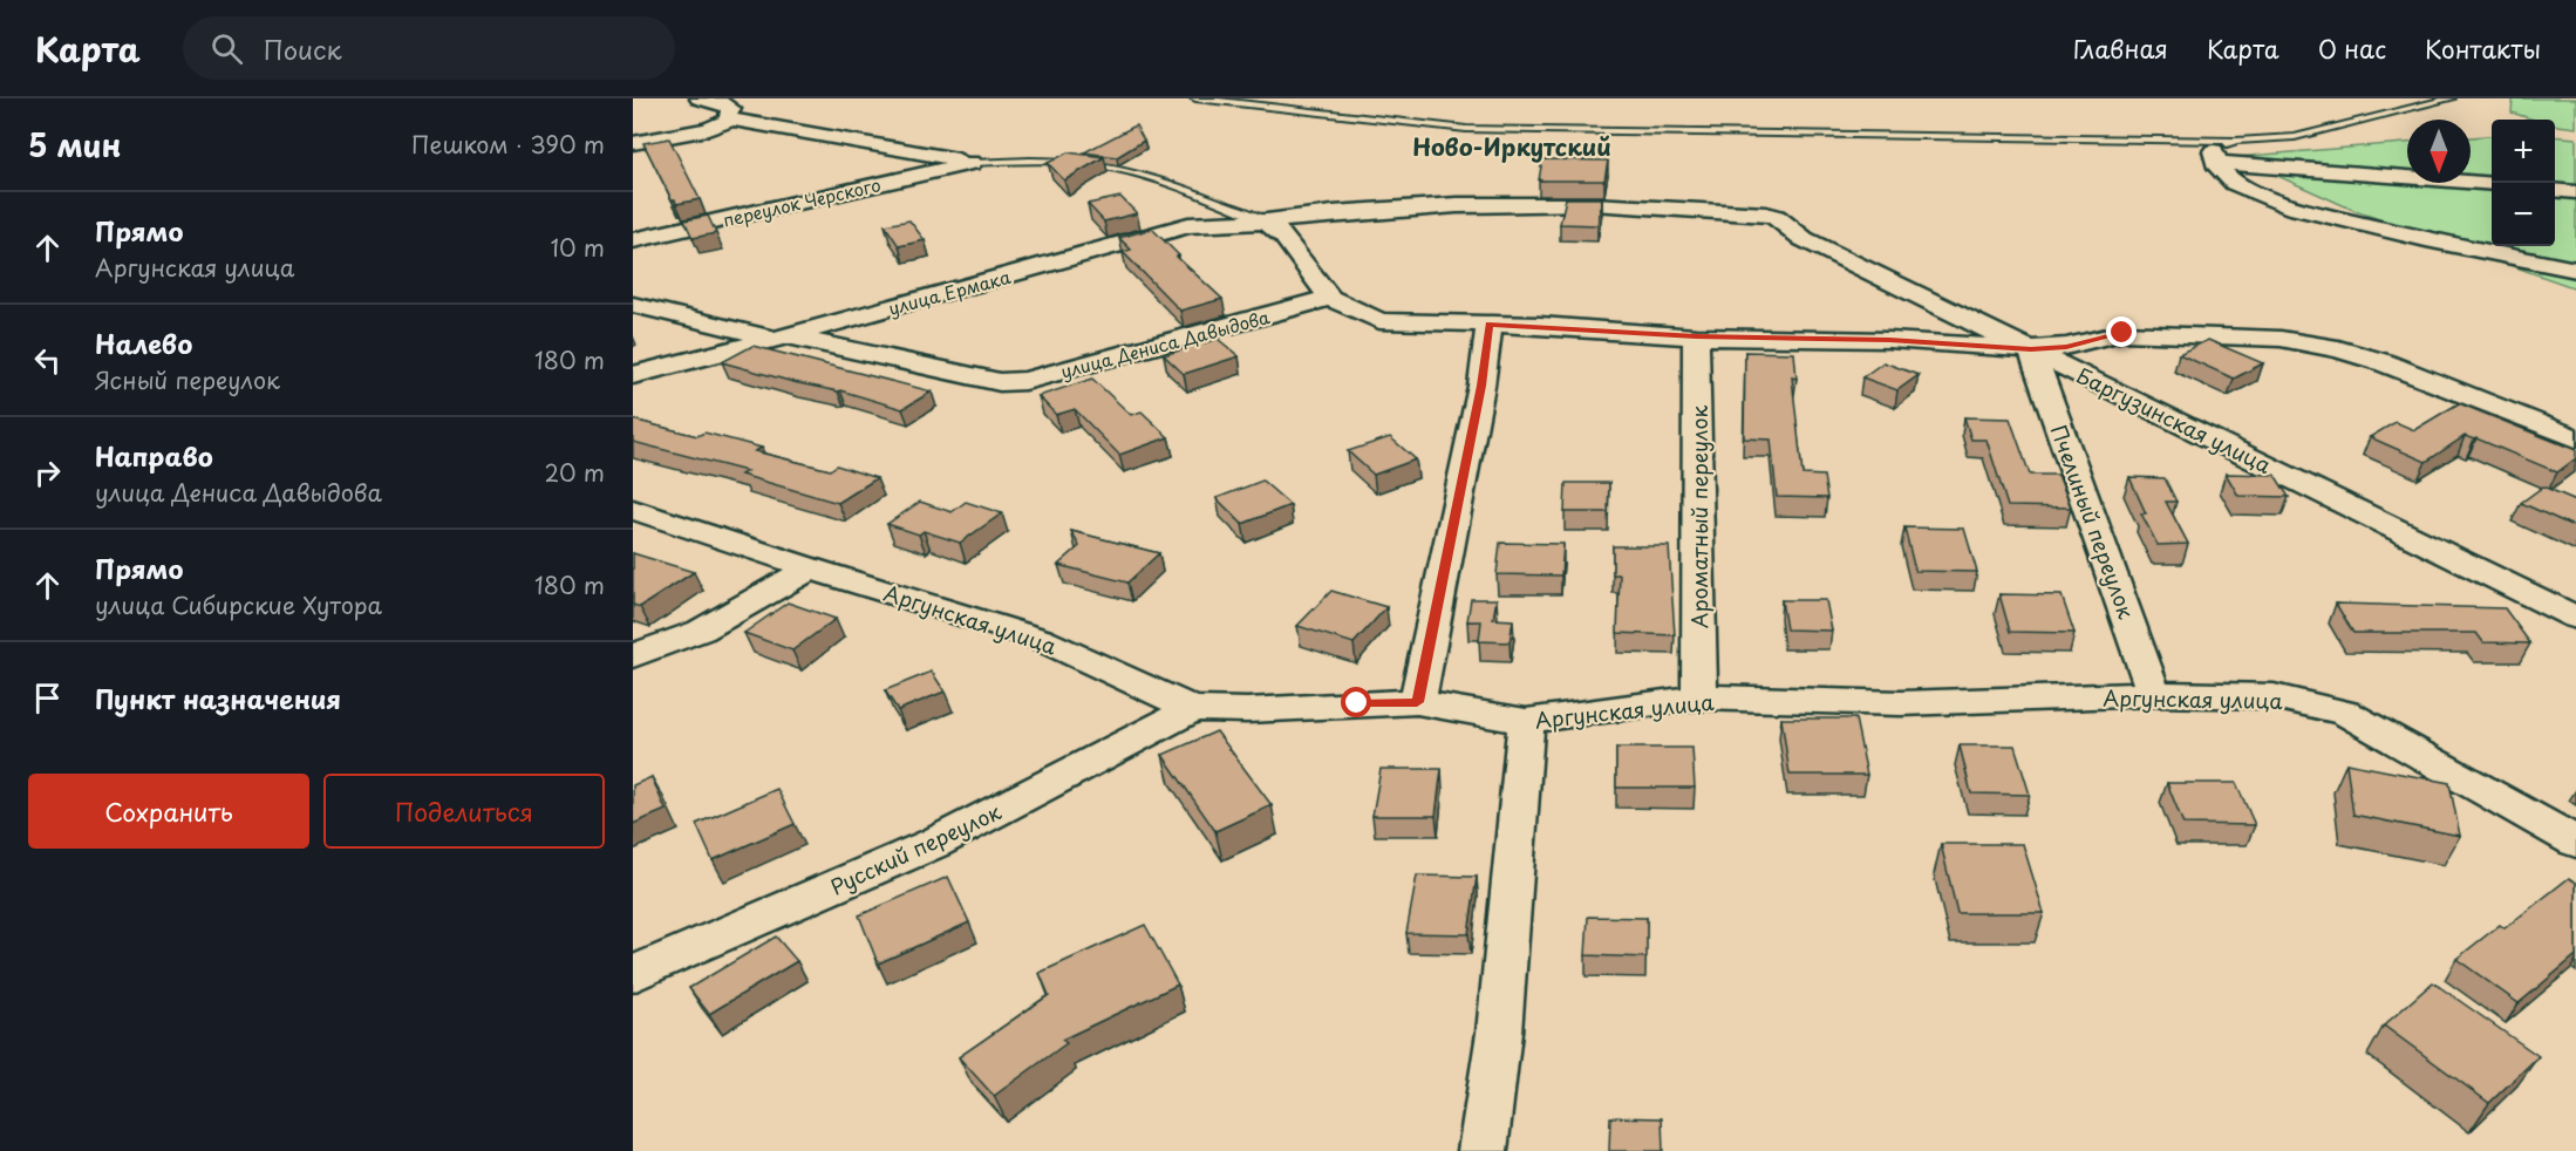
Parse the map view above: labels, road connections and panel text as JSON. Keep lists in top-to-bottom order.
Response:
{
  "streets": {
    "street": [
      "переулок Черского",
      "улица Ермака",
      "улица Дениса Давыдова",
      "Баргузинская улица",
      "Ароматный переулок",
      "Пчелиный переулок",
      "Аргунская улица",
      "Русский переулок"
    ]
  },
  "crossings": [
    ["улица Ермака", "улица Дениса Давыдова"],
    ["улица Ермака", "Баргузинская улица"],
    ["Баргузинская улица", "Пчелиный переулок"],
    ["Ароматный переулок", "Аргунская улица"],
    ["Пчелиный переулок", "Аргунская улица"],
    ["Аргунская улица", "Русский переулок"]
  ],
  "districts": ["Ново-Иркутский"],
  "north": "bottom",
  "page": {
    "header": "Карта",
    "search": "Поиск",
    "nav": [
      "Главная",
      "Карта",
      "О нас",
      "Контакты"
    ],
    "heading": ["5 мин", "Пешком · 390 m"],
    "map_buttons": ["+", "−"],
    "list": [
      ["Прямо", "Аргунская улица", "10 m"],
      ["Налево", "Ясный переулок", "180 m"],
      ["Направо", "улица Дениса Давыдова", "20 m"],
      ["Прямо", "улица Сибирские Хутора", "180 m"],
      "Пункт назначения"
    ],
    "buttons": ["Сохранить", "Поделиться"]
  }
}
